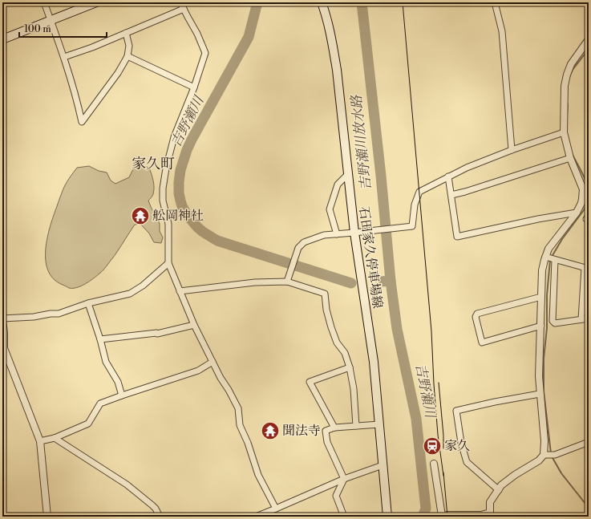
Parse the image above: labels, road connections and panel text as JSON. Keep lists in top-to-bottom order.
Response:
{
  "streets": {
    "main road": ["石田家久停車場線"]
  },
  "districts": ["家久町"],
  "water": ["吉野瀬川", "吉野瀬川放水路"],
  "places": {
    "temple": ["舩岡神社", "聞法寺"],
    "station": ["家久"]
  },
  "scale_bar": "100 m"
}
